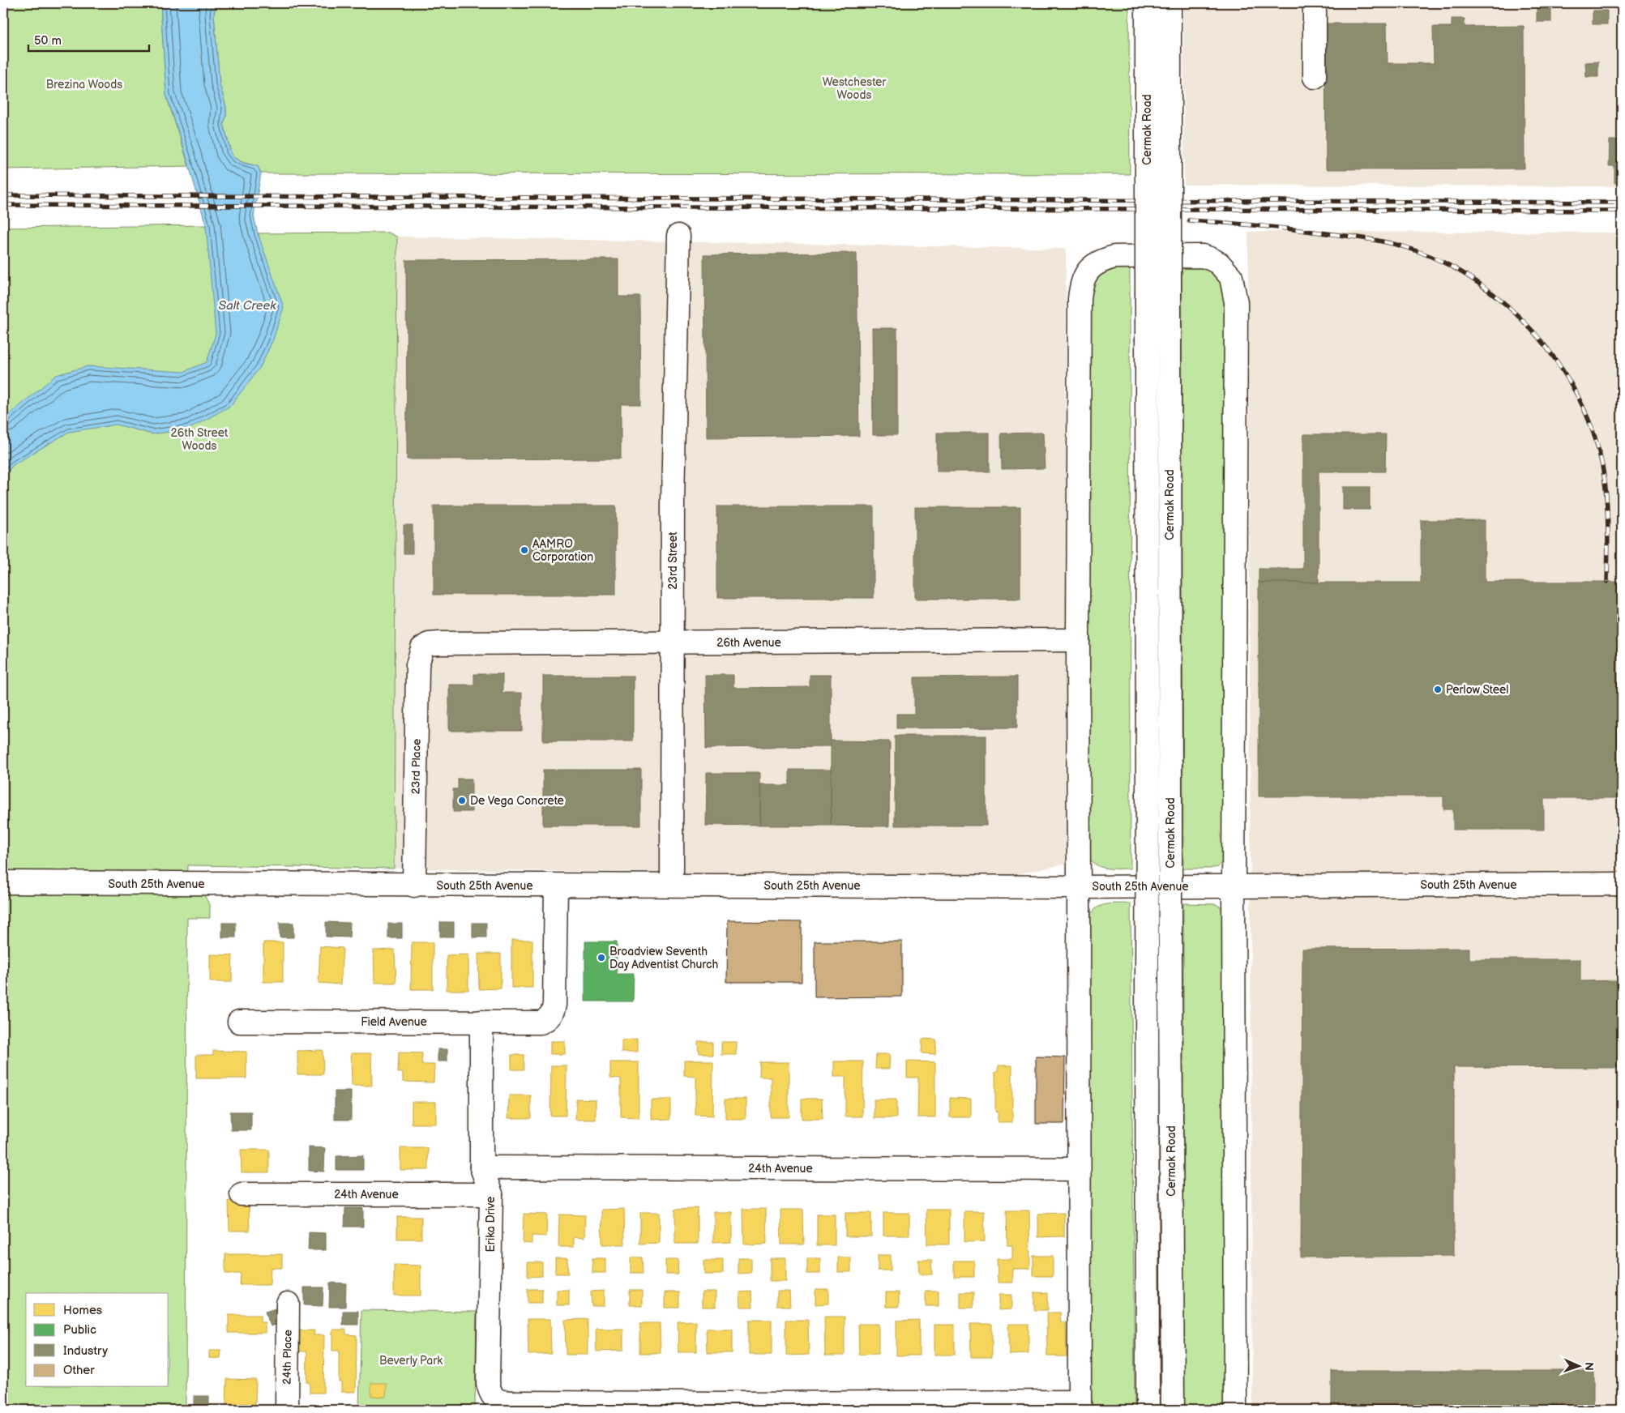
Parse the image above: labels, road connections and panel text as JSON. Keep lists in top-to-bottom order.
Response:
{
  "streets": {
    "street": [
      "Cermak Road",
      "23rd Street",
      "26th Avenue",
      "23rd Place",
      "South 25th Avenue",
      "Field Avenue",
      "24th Avenue",
      "Erika Drive",
      "24th Place"
    ]
  },
  "crossings": [
    ["23rd Street", "26th Avenue"],
    ["23rd Street", "South 25th Avenue"],
    ["26th Avenue", "23rd Place"],
    ["23rd Place", "South 25th Avenue"],
    ["South 25th Avenue", "Field Avenue"],
    ["Field Avenue", "Erika Drive"],
    ["24th Avenue", "Erika Drive"]
  ],
  "water": ["Salt Creek"],
  "parks": [
    "Westchester Woods",
    "Brezina Woods",
    "26th Street Woods",
    "Beverly Park"
  ],
  "places": [
    "AAMRO Corporation",
    "Perlow Steel",
    "De Vega Concrete",
    "Broadview Seventh Day Adventist Church"
  ],
  "legend": [
    "Homes",
    "Public",
    "Industry",
    "Other"
  ],
  "scale_bar": "50 m",
  "north": "right"
}
